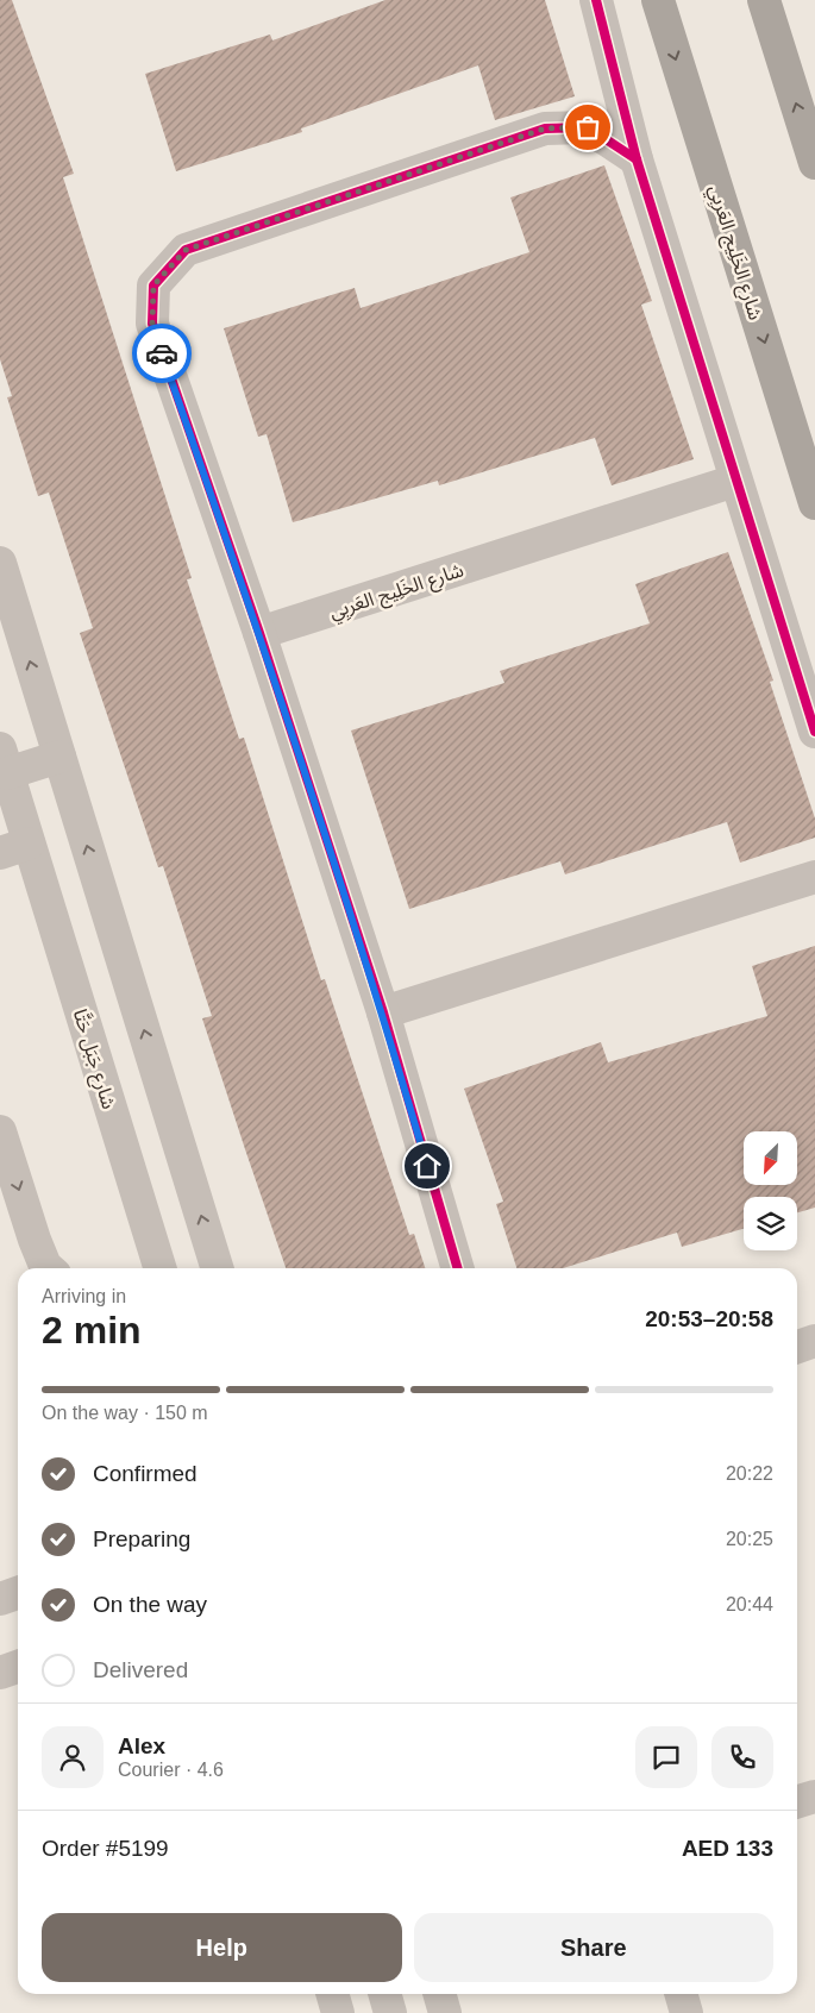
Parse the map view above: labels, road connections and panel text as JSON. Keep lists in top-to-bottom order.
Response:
{
  "streets": {
    "highway": ["شارع الخَلِيج العَربِي"],
    "street": ["شارع جَبَل حَتَّا"]
  },
  "north": "bottom left",
  "page": {
    "heading": ["2 min", "Arriving in", "20:53–20:58"],
    "panel": [
      "Alex",
      "Courier · 4.6",
      "Order #5199",
      "AED 133"
    ],
    "bar": "On the way · 150 m",
    "list": [
      ["Confirmed", "20:22"],
      ["Preparing", "20:25"],
      ["On the way", "20:44"],
      "Delivered"
    ],
    "buttons": ["Help", "Share"]
  }
}
